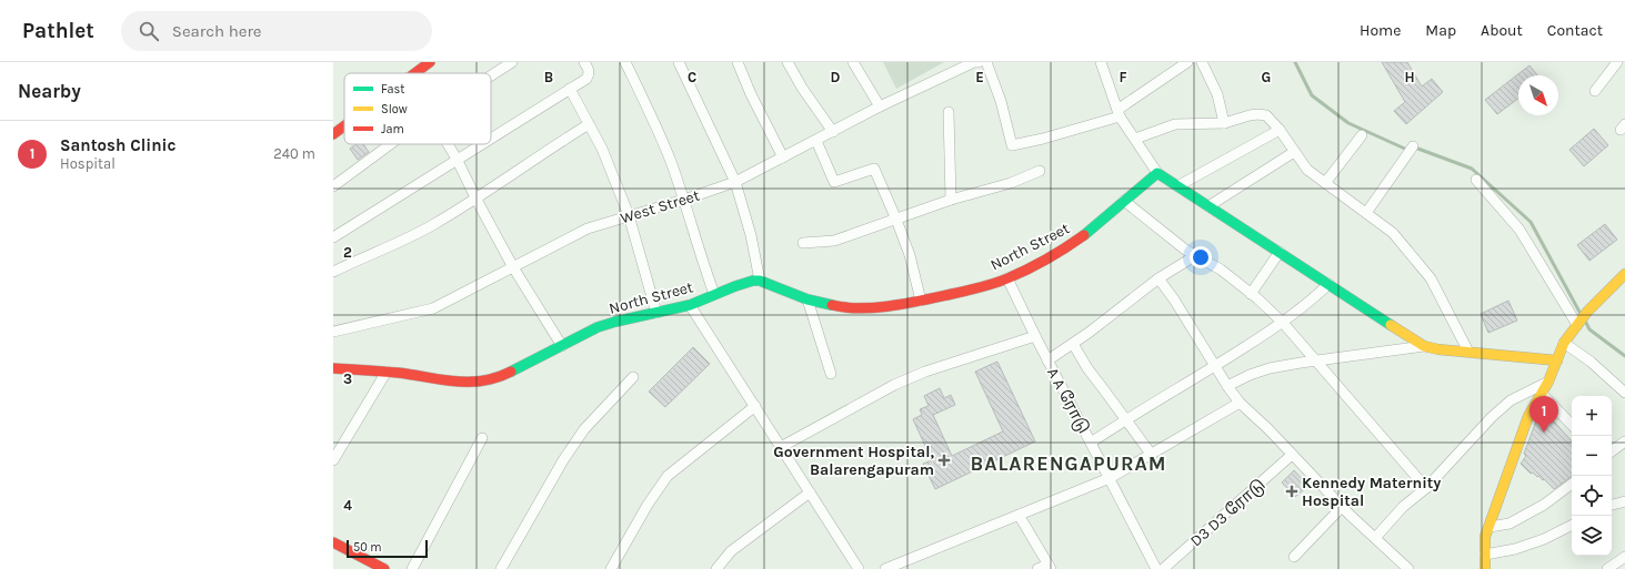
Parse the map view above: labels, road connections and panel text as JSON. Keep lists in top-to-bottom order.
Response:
{
  "streets": {
    "street": [
      "West Street",
      "North Street",
      "A A ரோடு",
      "D3 D3 ரோடு"
    ]
  },
  "crossings": [
    ["North Street", "A A ரோடு"]
  ],
  "districts": ["BALARENGAPURAM"],
  "places": {
    "health": ["Government Hospital, Balarengapuram", "Kennedy Maternity Hospital"]
  },
  "legend": ["Fast", "Slow", "Jam"],
  "scale_bar": "50 m",
  "north": "bottom right",
  "page": {
    "header": "Pathlet",
    "search": "Search here",
    "nav": [
      "Home",
      "Map",
      "About",
      "Contact"
    ],
    "heading": "Nearby",
    "list": [
      {
        "mark": "1",
        "name": "Santosh Clinic",
        "note": "Hospital",
        "value": "240 m"
      }
    ],
    "map_buttons": ["+", "−"],
    "pins": "1",
    "scale": "50 m"
  },
  "grid": {
    "columns": [
      "B",
      "C",
      "D",
      "E",
      "F",
      "G",
      "H"
    ],
    "rows": ["2", "3", "4"]
  }
}
